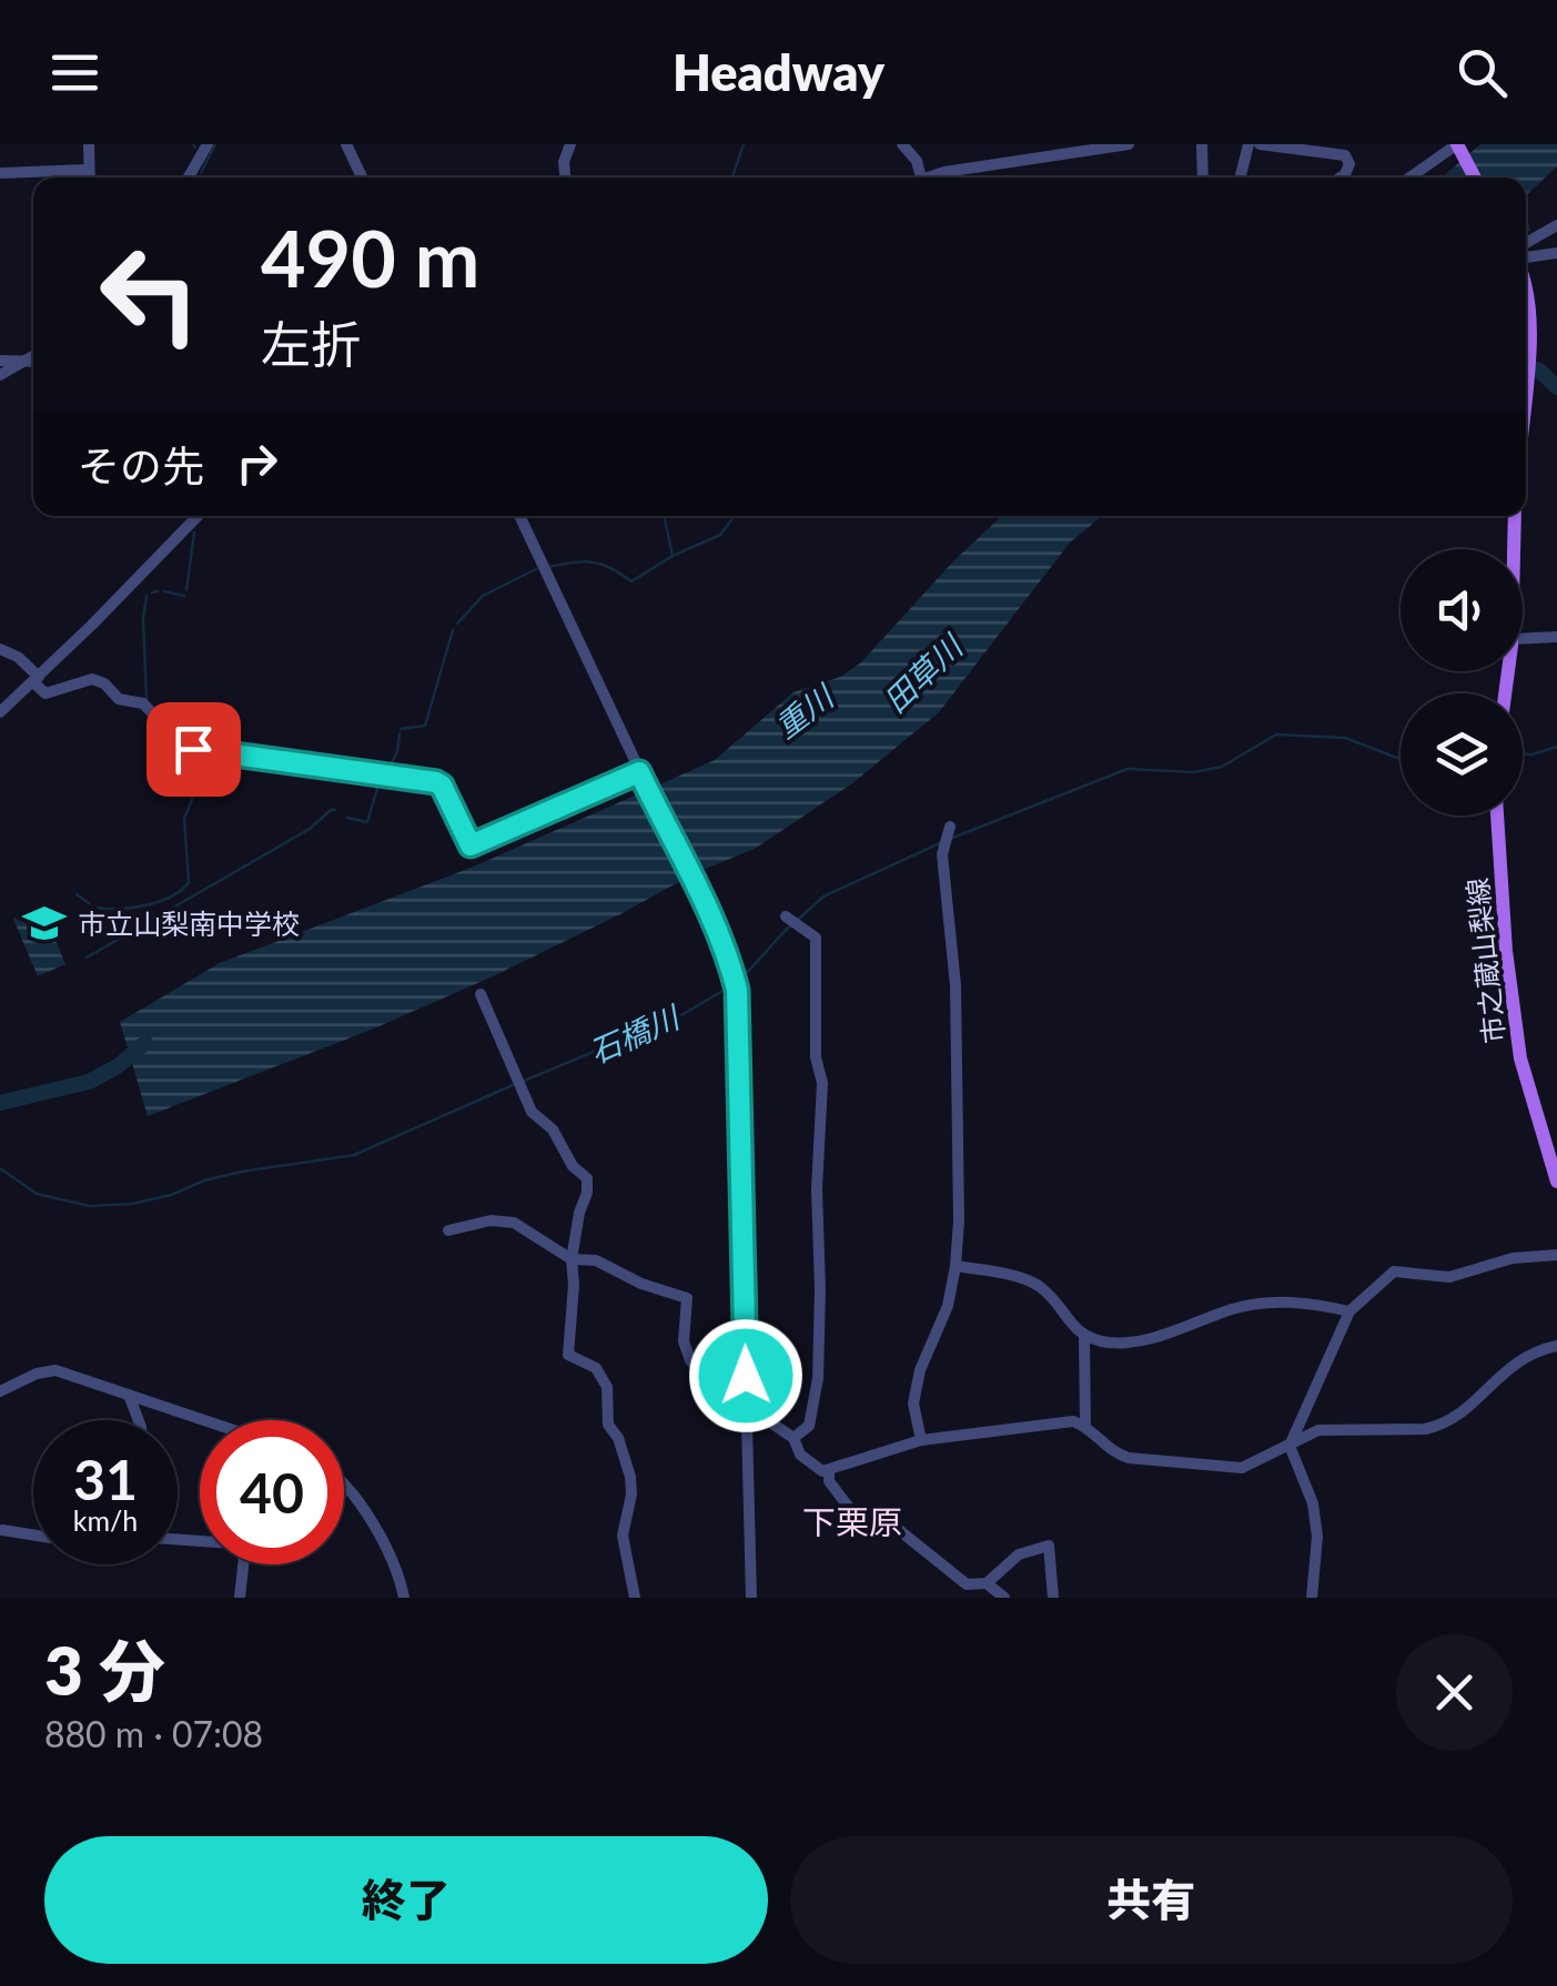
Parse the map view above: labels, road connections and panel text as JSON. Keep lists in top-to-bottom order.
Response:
{
  "streets": {
    "main road": ["市之蔵山梨線"]
  },
  "districts": ["下栗原"],
  "water": ["田草川", "重川", "石橋川"],
  "places": {
    "school or university": ["市立山梨南中学校"]
  },
  "page": {
    "header": "Headway",
    "turn": ["490 m", "左折"],
    "then": "その先",
    "speed": "31 km/h",
    "limit": "40",
    "heading": ["3 分", "880 m · 07:08"],
    "buttons": ["終了", "共有"]
  }
}
